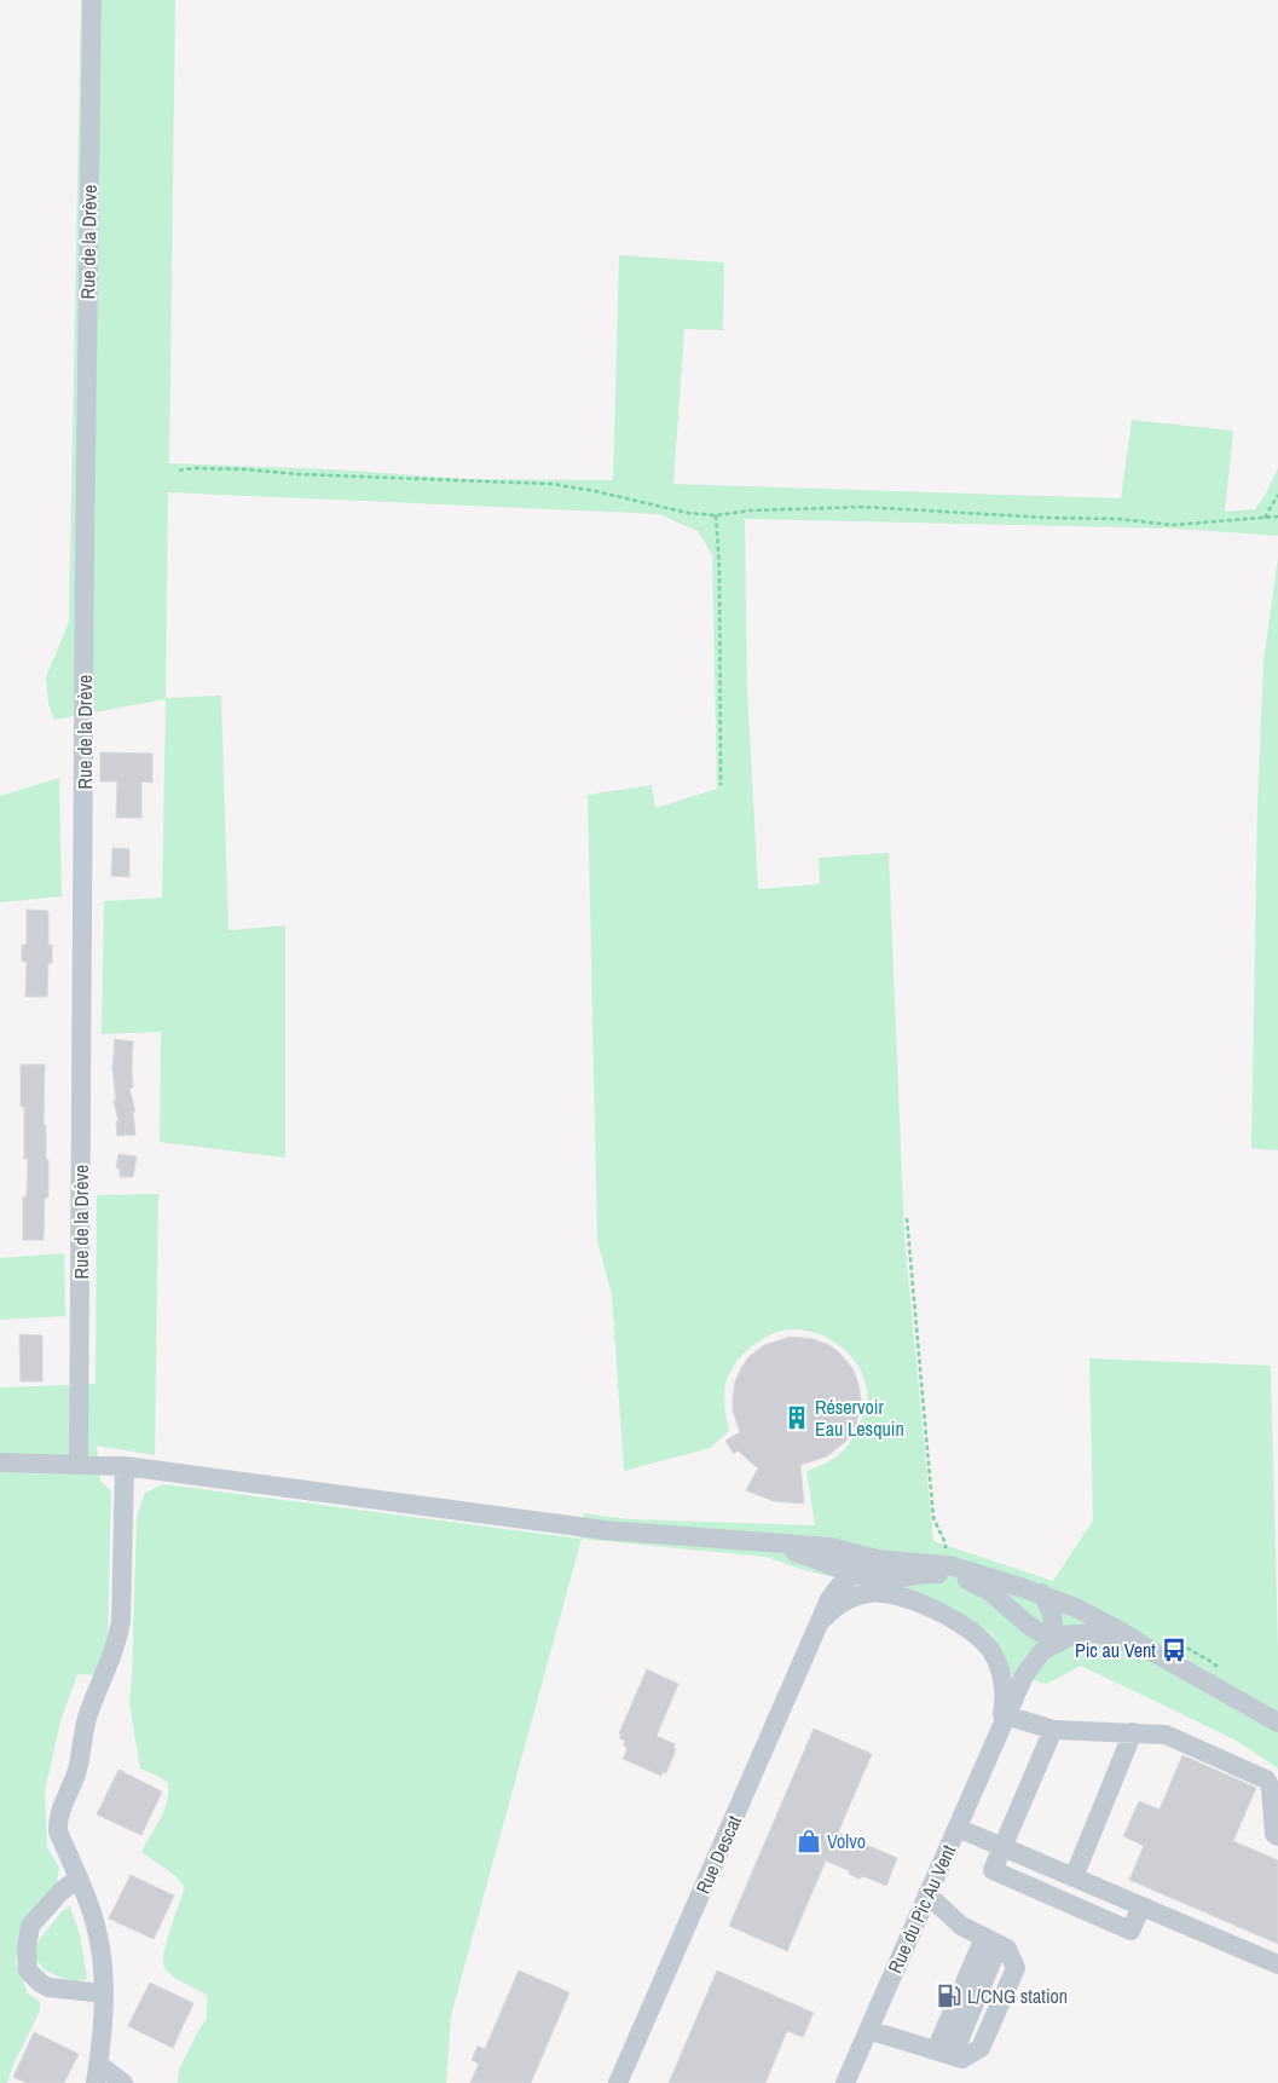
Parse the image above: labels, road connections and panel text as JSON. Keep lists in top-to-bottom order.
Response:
{
  "streets": {
    "street": ["Rue de la Drève", "Rue Descat", "Rue du Pic Au Vent"]
  },
  "crossings": [
    ["Rue Descat", "Rue du Pic Au Vent"]
  ],
  "places": {
    "building": ["Réservoir Eau Lesquin"],
    "bus stop": ["Pic au Vent"],
    "shop": ["Volvo"],
    "fuel station": ["L/CNG station"]
  }
}
